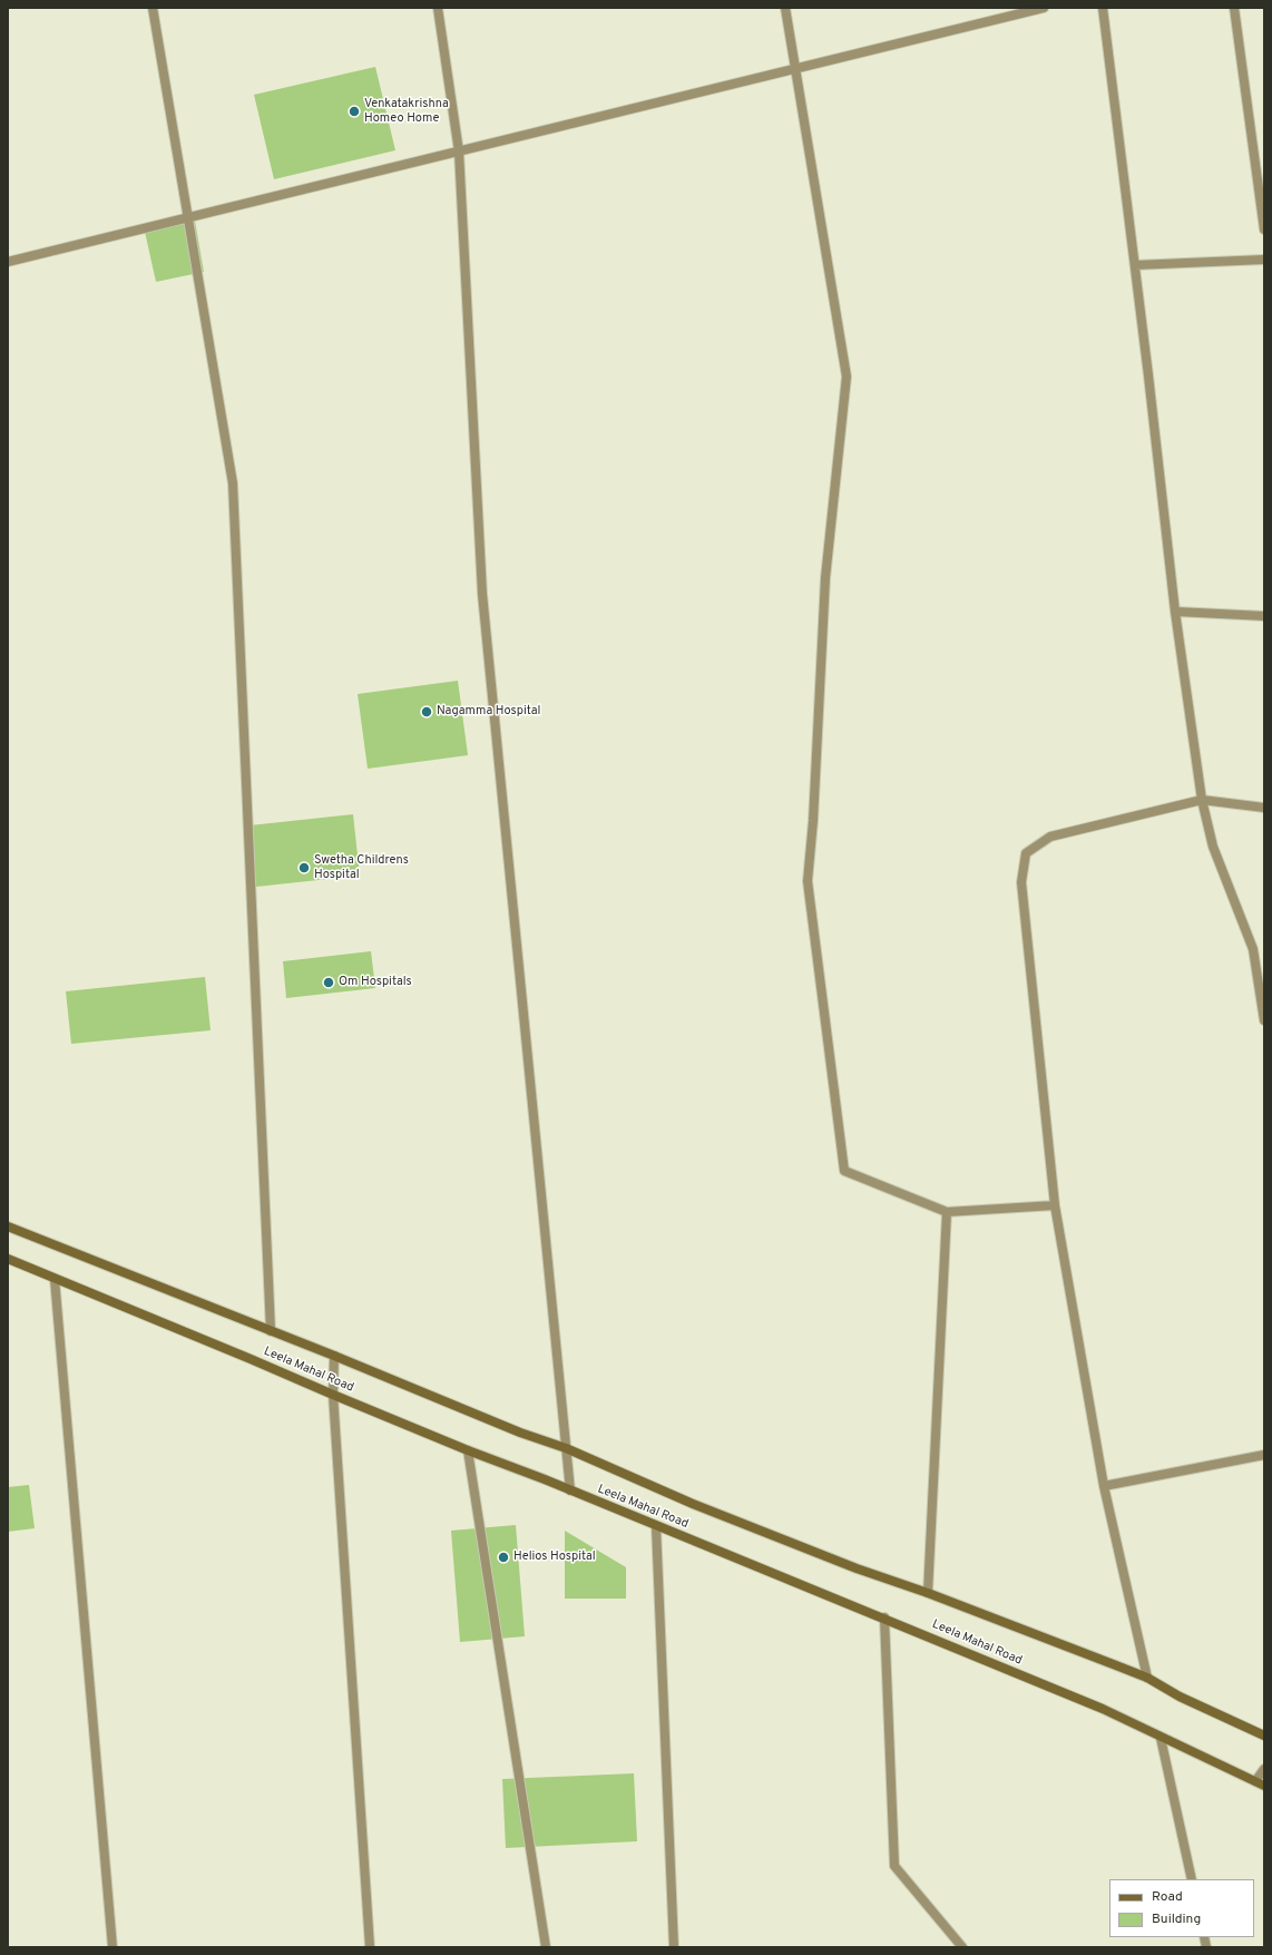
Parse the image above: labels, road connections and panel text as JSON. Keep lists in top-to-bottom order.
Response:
{
  "streets": {
    "main road": ["Leela Mahal Road"]
  },
  "places": [
    "Venkatakrishna Homeo Home",
    "Nagamma Hospital",
    "Swetha Childrens Hospital",
    "Om Hospitals",
    "Helios Hospital"
  ],
  "legend": ["Road", "Building"]
}
